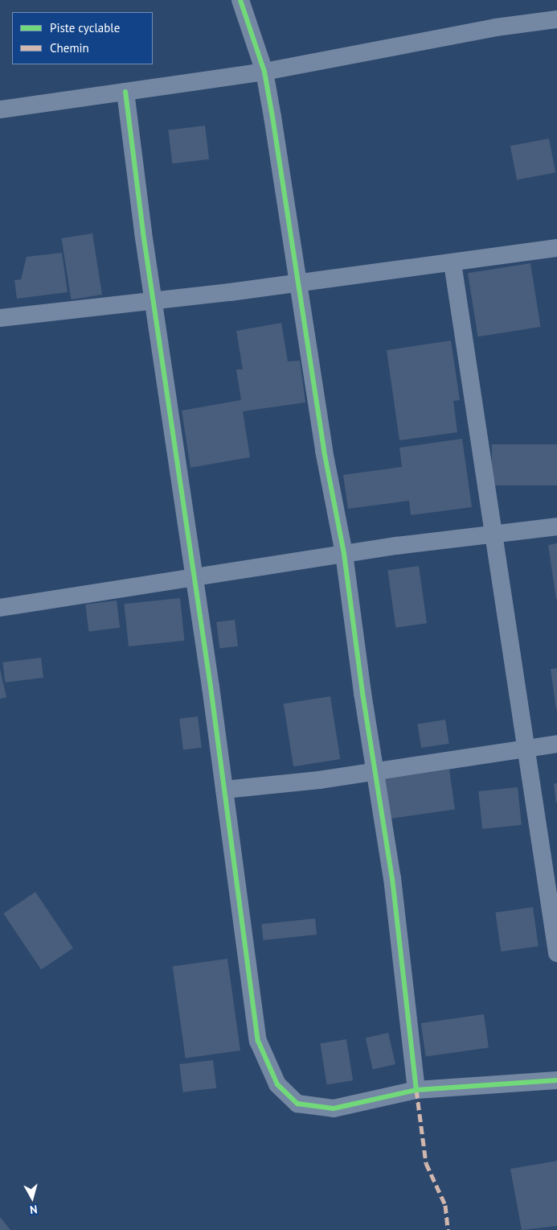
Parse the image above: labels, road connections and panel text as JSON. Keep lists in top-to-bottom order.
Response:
{
  "legend": ["Piste cyclable", "Chemin"],
  "north": "bottom"
}
